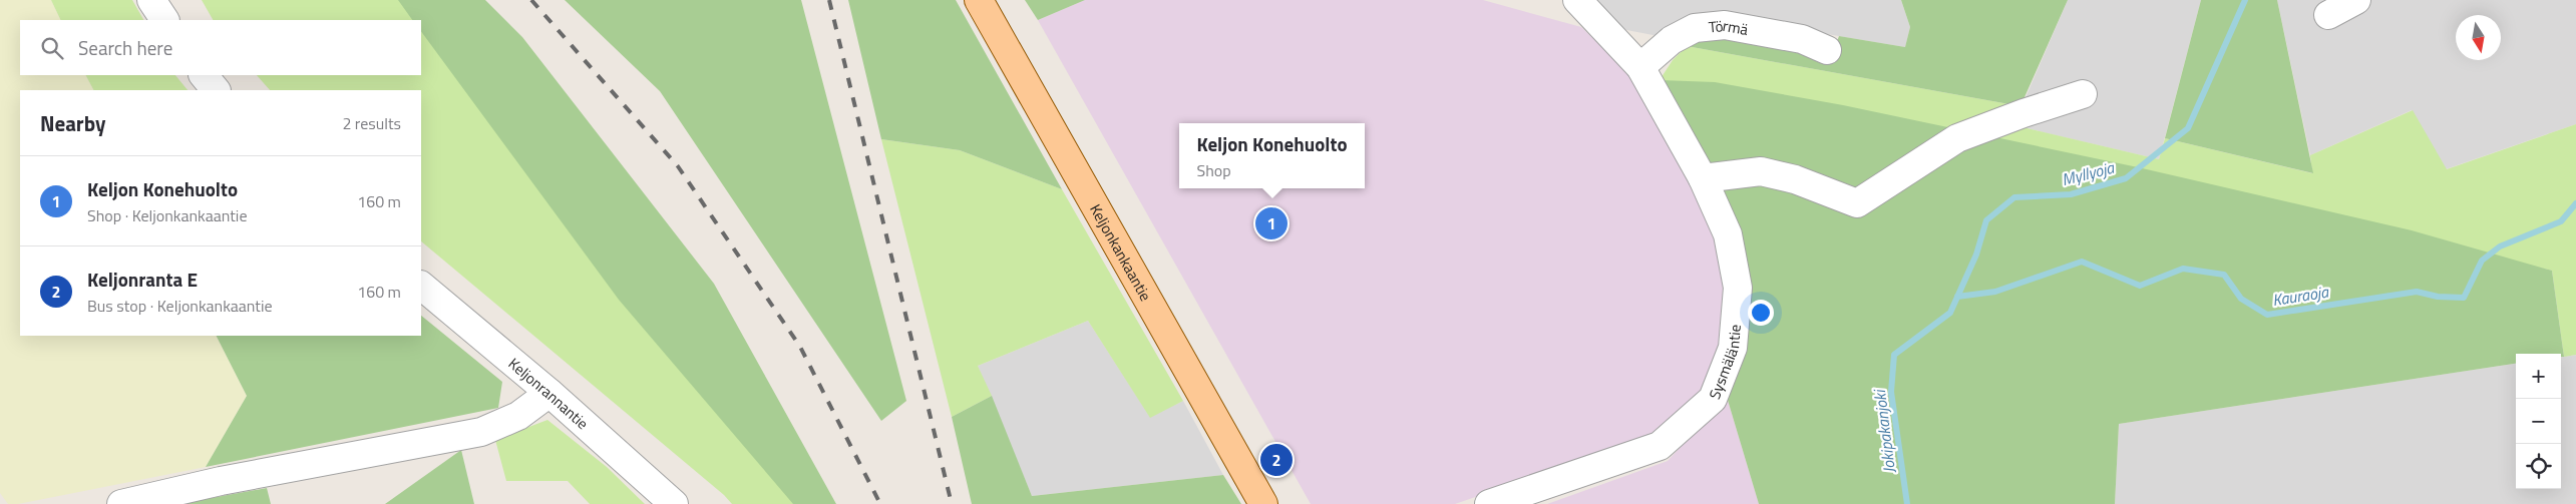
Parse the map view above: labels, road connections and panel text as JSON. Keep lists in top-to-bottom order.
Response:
{
  "streets": {
    "main road": ["Keljonkankaantie"],
    "street": ["Törmä", "Sysmäläntie", "Keljonrannantie"]
  },
  "crossings": [
    ["Törmä", "Sysmäläntie"]
  ],
  "water": ["Myllyoja", "Kauraoja", "Jokipakanjoki"],
  "north": "bottom",
  "page": {
    "search": "Search here",
    "heading": ["Nearby", "2 results"],
    "popup": ["Keljon Konehuolto", "Shop"],
    "list": [
      {
        "mark": "1",
        "name": "Keljon Konehuolto",
        "note": "Shop · Keljonkankaantie",
        "value": "160 m"
      },
      {
        "mark": "2",
        "name": "Keljonranta E",
        "note": "Bus stop · Keljonkankaantie",
        "value": "160 m"
      }
    ],
    "pins": ["1", "2"],
    "map_buttons": ["+", "−"]
  }
}
